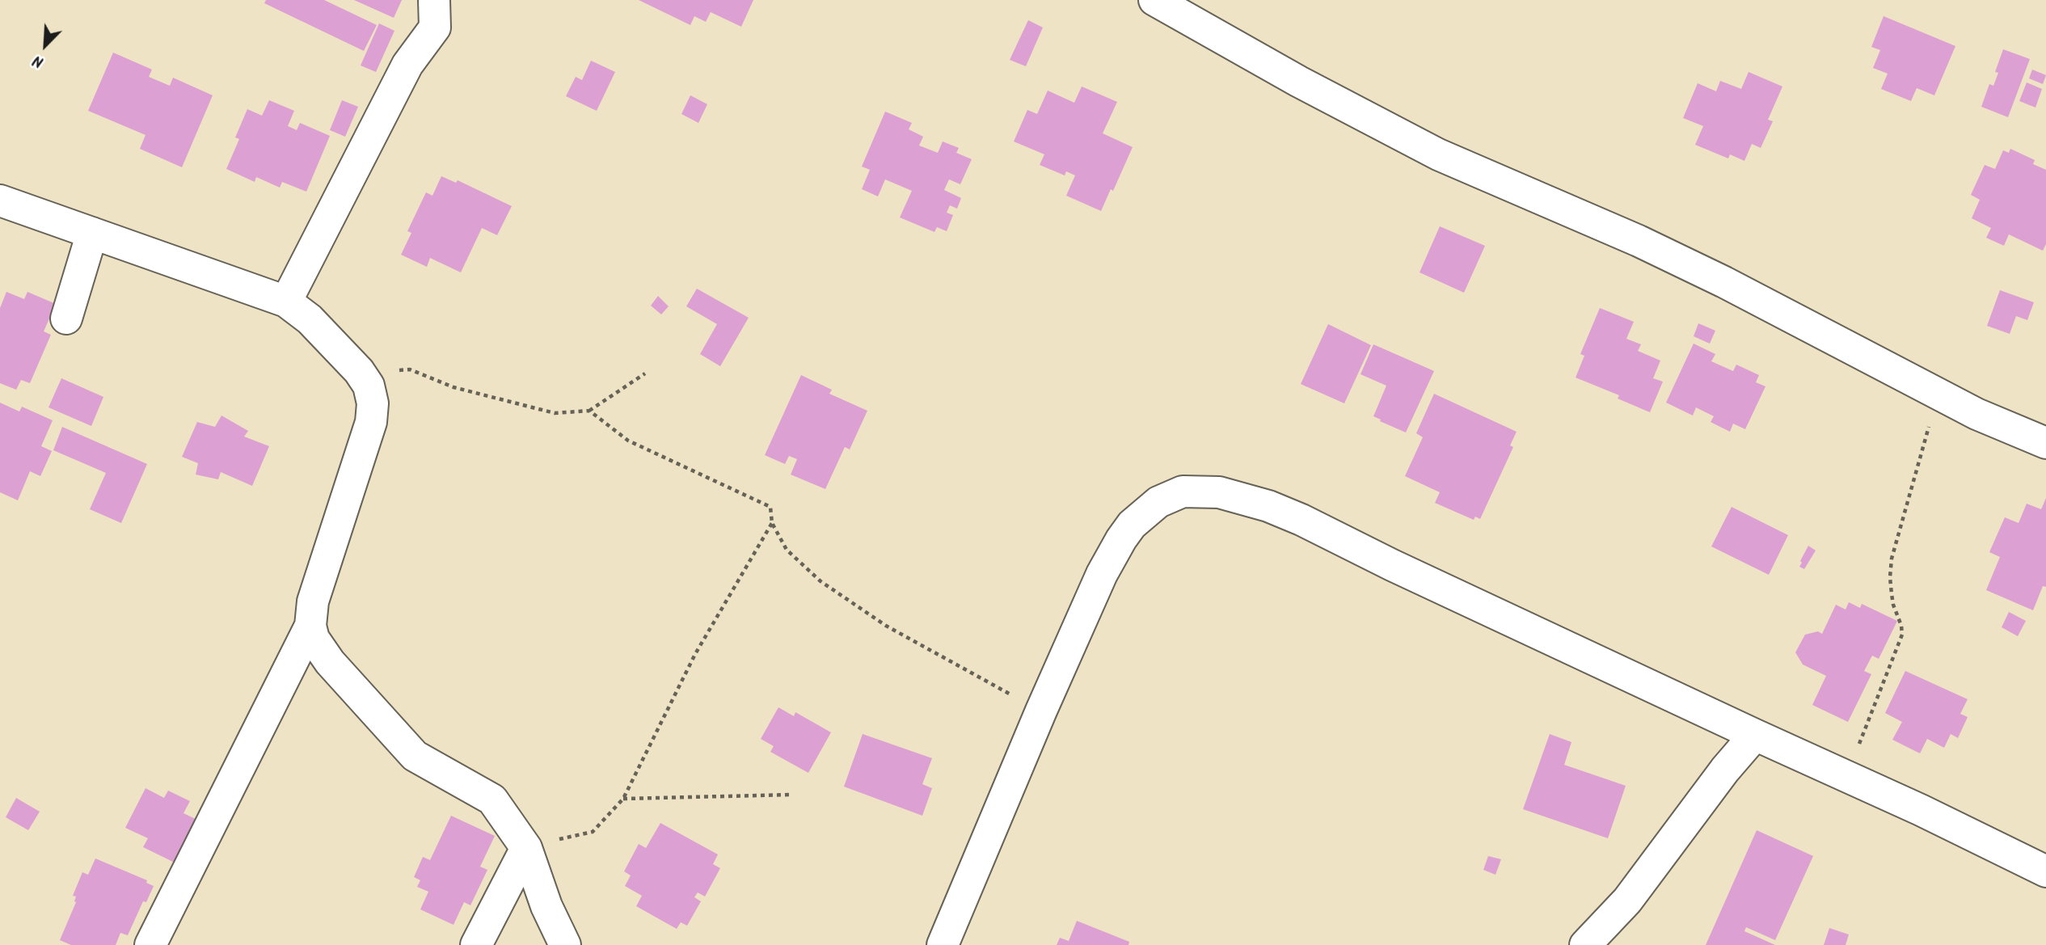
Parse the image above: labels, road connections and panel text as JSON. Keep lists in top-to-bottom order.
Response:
{
  "north": "bottom left"
}
